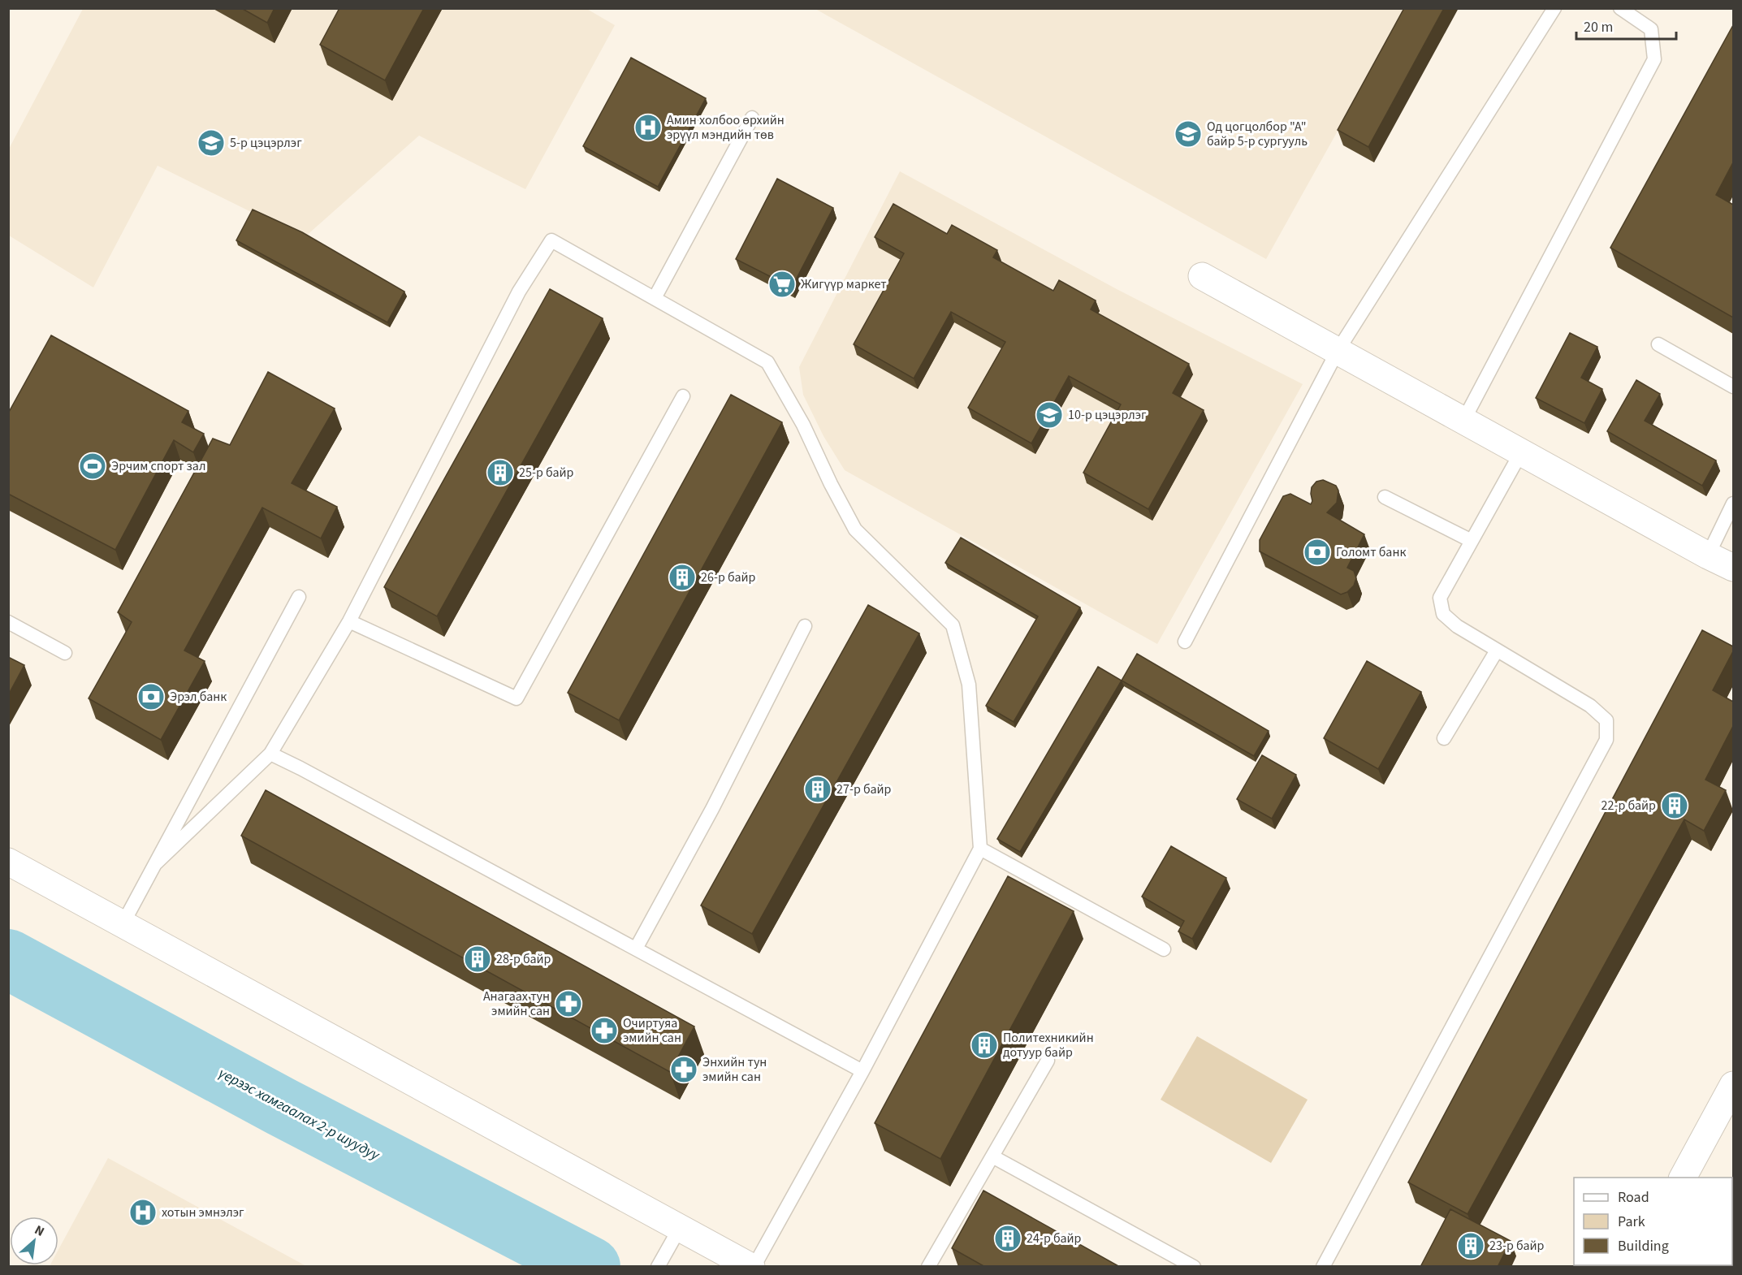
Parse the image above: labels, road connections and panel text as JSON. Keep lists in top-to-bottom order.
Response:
{
  "water": ["үерээс хамгаалах 2-р шуудуу"],
  "places": {
    "hospital": ["Амин холбоо өрхийн эрүүл мэндийн төв", "хотын эмнэлэг"],
    "school or university": ["Од цогцолбор \"А\" байр 5-р сургууль", "5-р цэцэрлэг", "10-р цэцэрлэг"],
    "supermarket": ["Жигүүр маркет"],
    "sports": ["Эрчим спорт зал"],
    "building": [
      "25-р байр",
      "26-р байр",
      "27-р байр",
      "22-р байр",
      "28-р байр",
      "Политехникийн дотуур байр",
      "24-р байр",
      "23-р байр"
    ],
    "bank": ["Голомт банк", "Эрэл банк"],
    "pharmacy": ["Анагаах тун эмийн сан", "Очиртуяа эмийн сан", "Энхийн тун эмийн сан"]
  },
  "legend": ["Road", "Park", "Building"],
  "scale_bar": "20 m",
  "north": "top right"
}
